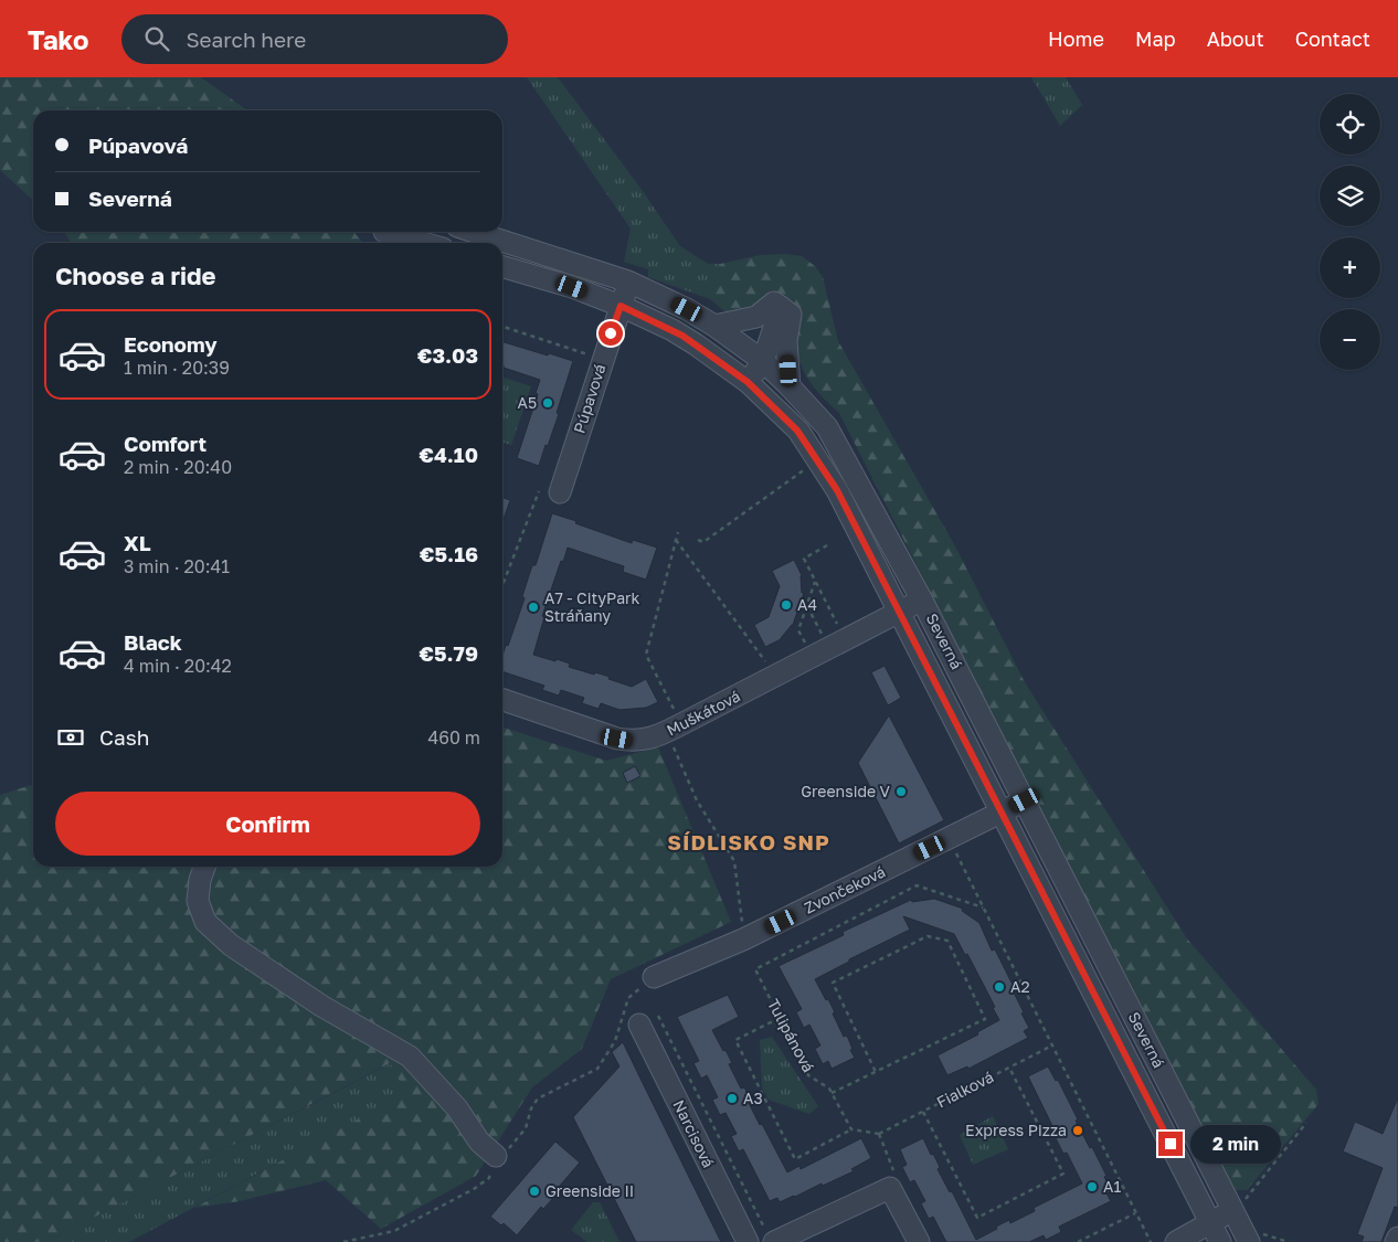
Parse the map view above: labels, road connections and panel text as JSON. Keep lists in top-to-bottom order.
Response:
{
  "streets": {
    "street": [
      "Púpavová",
      "Severná",
      "Muškátová",
      "Zvončeková",
      "Narcisová"
    ],
    "path": ["Tulipánová", "Fialková"]
  },
  "crossings": [
    ["Púpavová", "Severná"],
    ["Severná", "Muškátová"],
    ["Severná", "Zvončeková"],
    ["Tulipánová", "Fialková"]
  ],
  "districts": ["SÍDLISKO SNP"],
  "places": [
    "A5",
    "A4",
    "A7 - CityPark Stráňany",
    "Greenside V",
    "A2",
    "A3",
    "Express Pizza",
    "A1",
    "Greenside II"
  ],
  "page": {
    "header": "Tako",
    "search": "Search here",
    "nav": [
      "Home",
      "Map",
      "About",
      "Contact"
    ],
    "map_buttons": ["+", "−"],
    "banner": ["Púpavová", "Severná"],
    "heading": "Choose a ride",
    "list": [
      {
        "name": "Economy",
        "note": "1 min · 20:39",
        "value": "€3.03"
      },
      {
        "name": "Comfort",
        "note": "2 min · 20:40",
        "value": "€4.10"
      },
      {
        "name": "XL",
        "note": "3 min · 20:41",
        "value": "€5.16"
      },
      {
        "name": "Black",
        "note": "4 min · 20:42",
        "value": "€5.79"
      }
    ],
    "pay": ["Cash", "460 m"],
    "buttons": "Confirm",
    "bubble": "2 min"
  }
}
